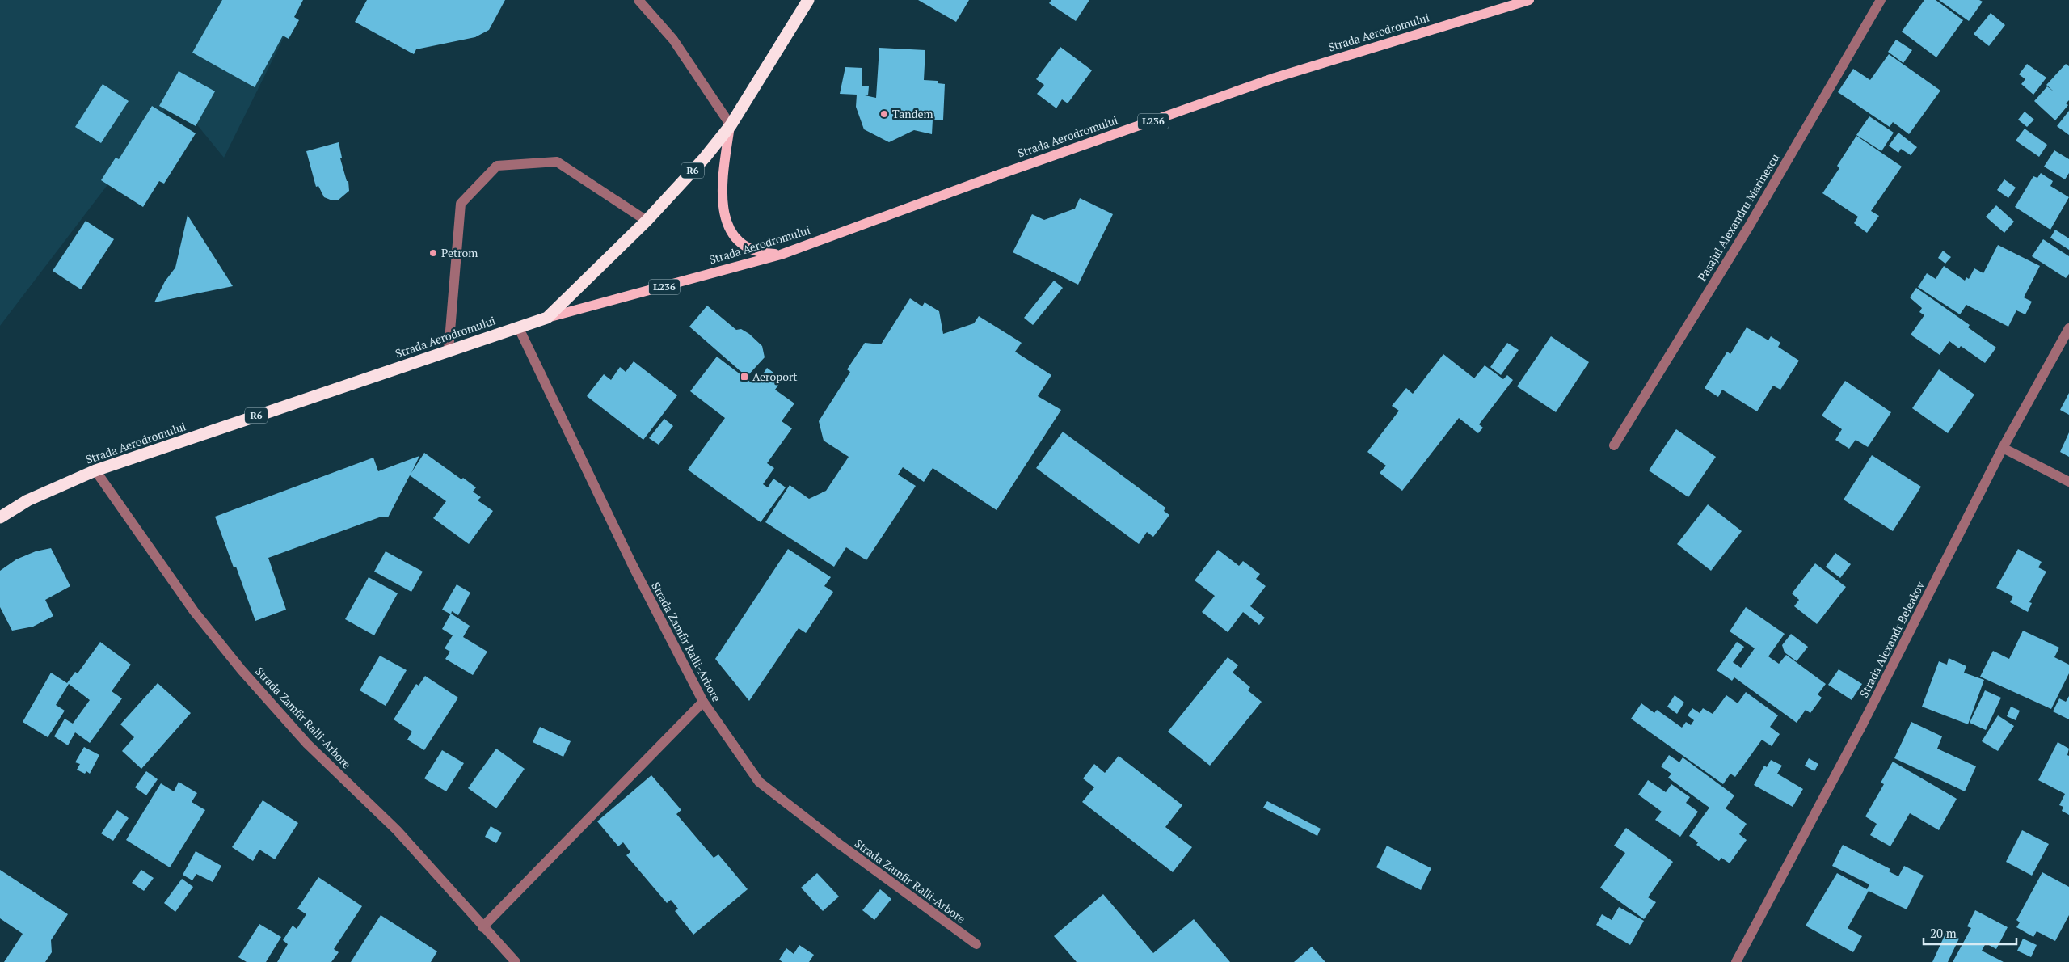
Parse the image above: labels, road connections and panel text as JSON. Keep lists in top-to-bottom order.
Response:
{
  "streets": {
    "highway": ["Strada Aerodromului", "R6"],
    "main road": ["L236"],
    "street": ["Pasajul Alexandru Marinescu", "Strada Alexandr Beleakov", "Strada Zamfir Ralli-Arbore"]
  },
  "crossings": [
    ["Strada Aerodromului", "R6"],
    ["Strada Aerodromului", "Strada Zamfir Ralli-Arbore"]
  ],
  "places": {
    "other": ["Tandem", "Petrom"],
    "transit": ["Aeroport"]
  },
  "scale_bar": "20 m"
}
